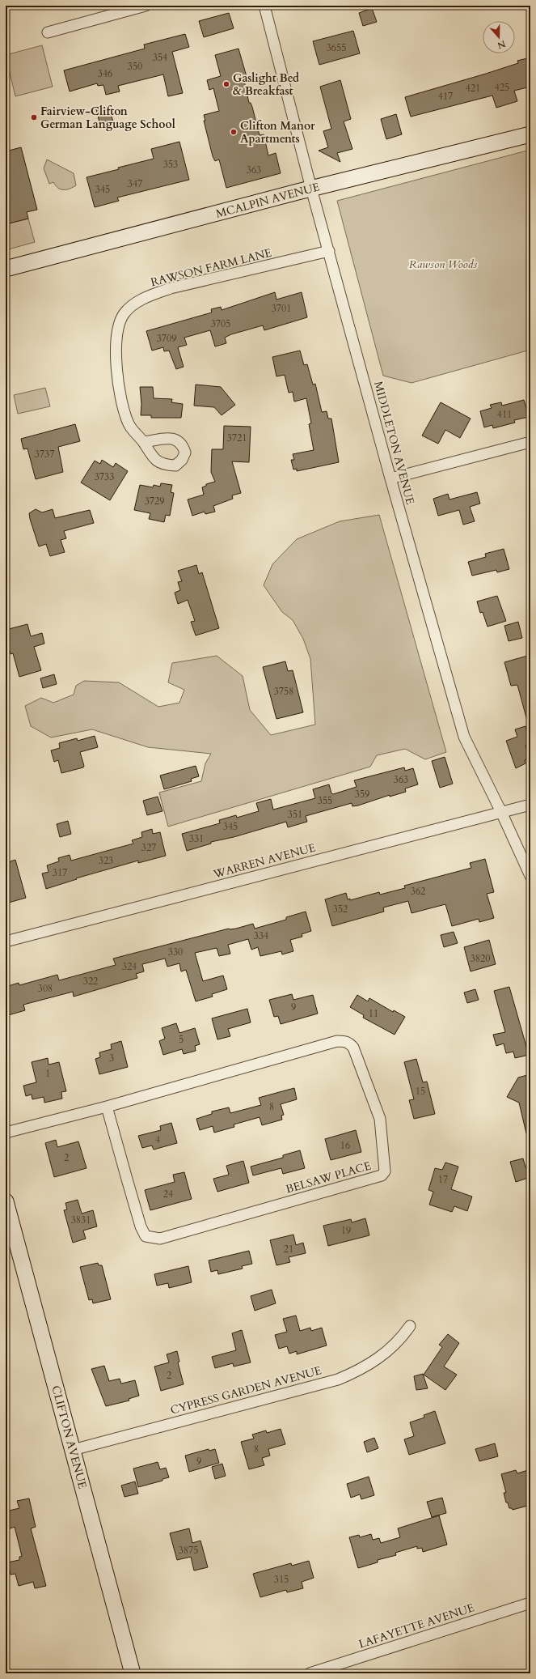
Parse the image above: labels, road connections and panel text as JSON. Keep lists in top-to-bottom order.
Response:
{
  "streets": {
    "street": [
      "MCALPIN AVENUE",
      "RAWSON FARM LANE",
      "MIDDLETON AVENUE",
      "WARREN AVENUE",
      "BELSAW PLACE",
      "CYPRESS GARDEN AVENUE",
      "CLIFTON AVENUE",
      "LAFAYETTE AVENUE"
    ]
  },
  "crossings": [
    ["MCALPIN AVENUE", "MIDDLETON AVENUE"],
    ["RAWSON FARM LANE", "MIDDLETON AVENUE"],
    ["MIDDLETON AVENUE", "WARREN AVENUE"],
    ["CYPRESS GARDEN AVENUE", "CLIFTON AVENUE"]
  ],
  "parks": ["Rawson Woods"],
  "places": ["Gaslight Bed & Breakfast", "Fairview-Clifton German Language School", "Clifton Manor Apartments"],
  "house_numbers": [
    "3655",
    "354",
    "350",
    "346",
    "425",
    "421",
    "417",
    "353",
    "363",
    "347",
    "345",
    "3701",
    "3705",
    "3709",
    "411",
    "3721",
    "3737",
    "3733",
    "3729",
    "3758",
    "363",
    "359",
    "355",
    "351",
    "345",
    "331",
    "327",
    "323",
    "317",
    "362",
    "352",
    "334",
    "330",
    "3820",
    "324",
    "322",
    "308",
    "9",
    "11",
    "5",
    "3",
    "1",
    "15",
    "8",
    "4",
    "16",
    "2",
    "17",
    "24",
    "3831",
    "19",
    "21",
    "2",
    "8",
    "9",
    "3875",
    "315"
  ],
  "north": "bottom"
}
